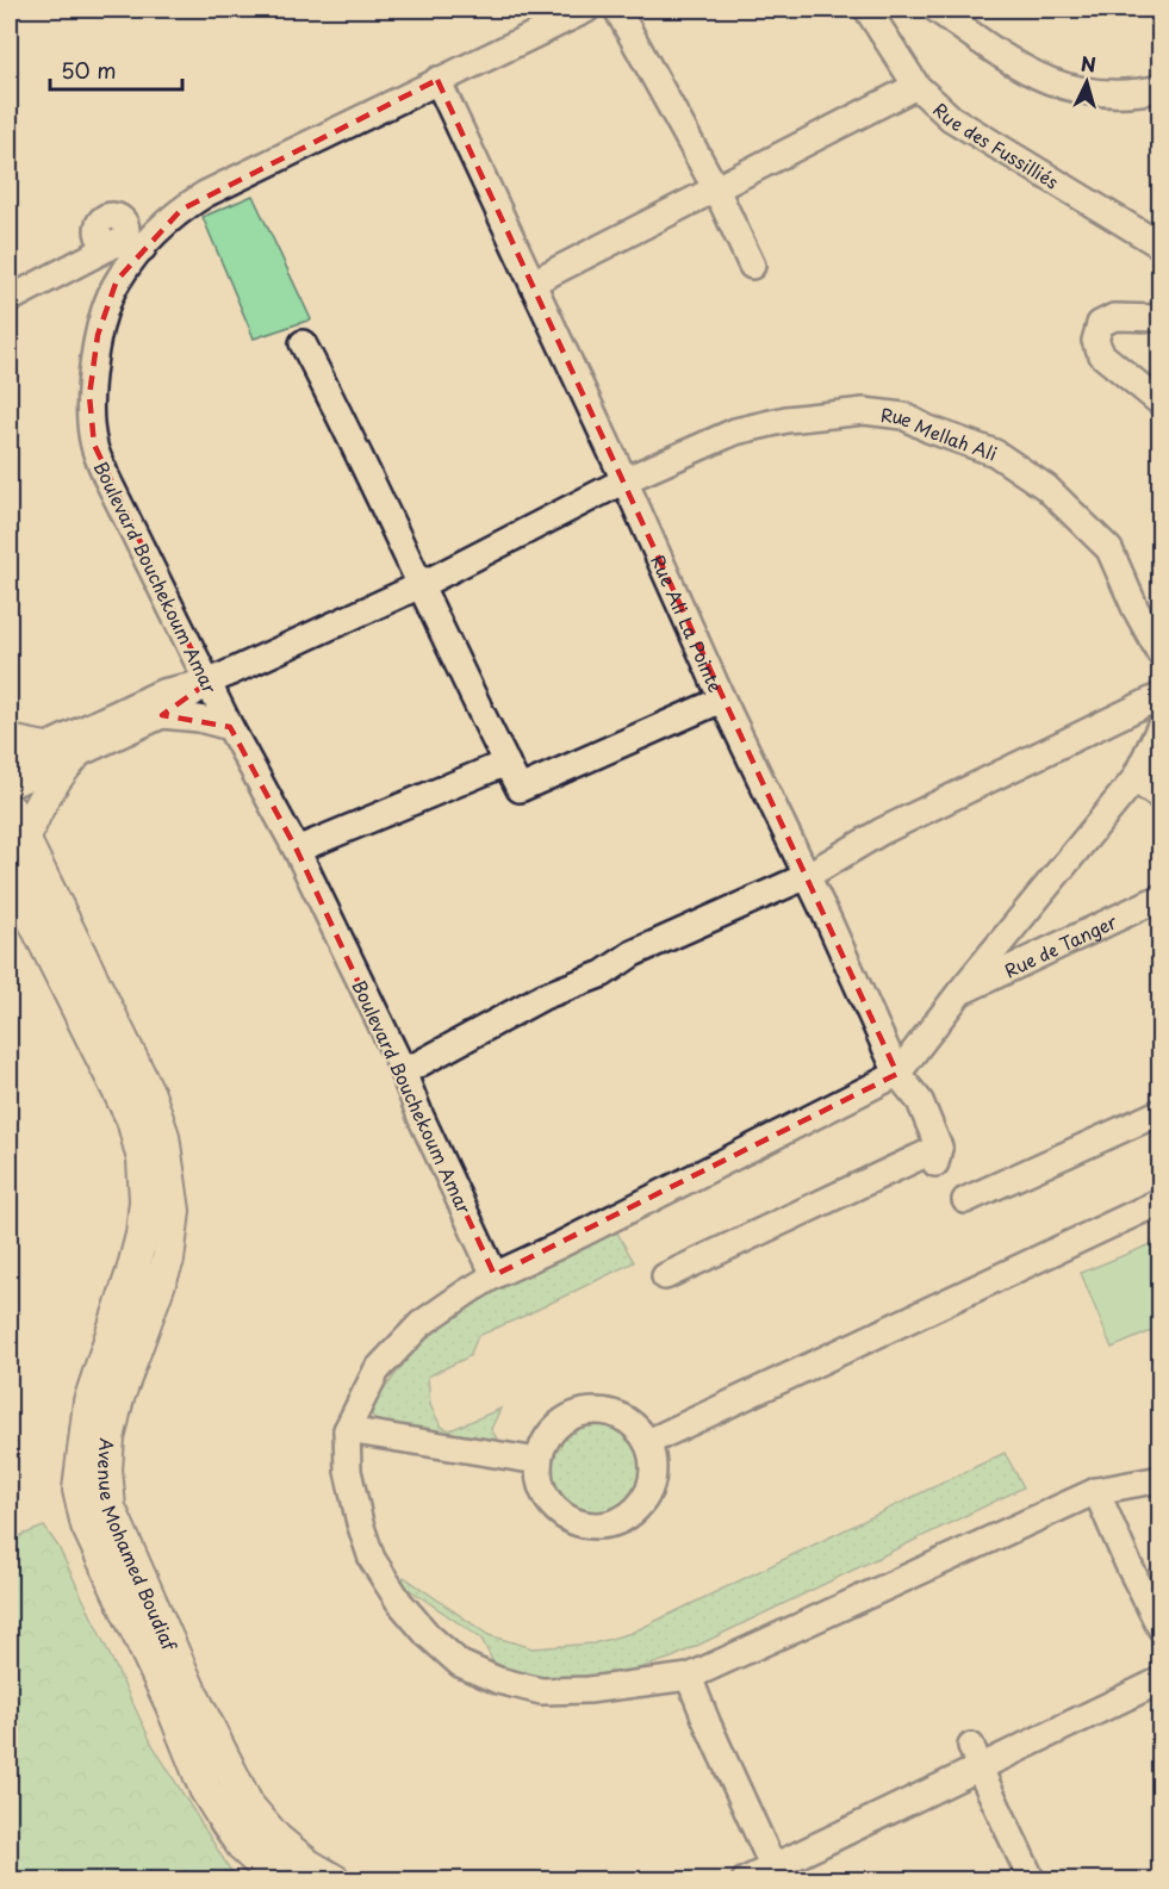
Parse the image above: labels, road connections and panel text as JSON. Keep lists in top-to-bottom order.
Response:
{
  "streets": {
    "main road": ["Avenue Mohamed Boudiaf"],
    "street": [
      "Rue des Fussilliés",
      "Rue Mellah Ali",
      "Boulevard Bouchekoum Amar",
      "Rue Ali La Pointe",
      "Rue de Tanger"
    ]
  },
  "crossings": [
    ["Rue Mellah Ali", "Boulevard Bouchekoum Amar"],
    ["Rue Mellah Ali", "Rue Ali La Pointe"],
    ["Boulevard Bouchekoum Amar", "Rue Ali La Pointe"]
  ],
  "scale_bar": "50 m",
  "north": "top"
}
